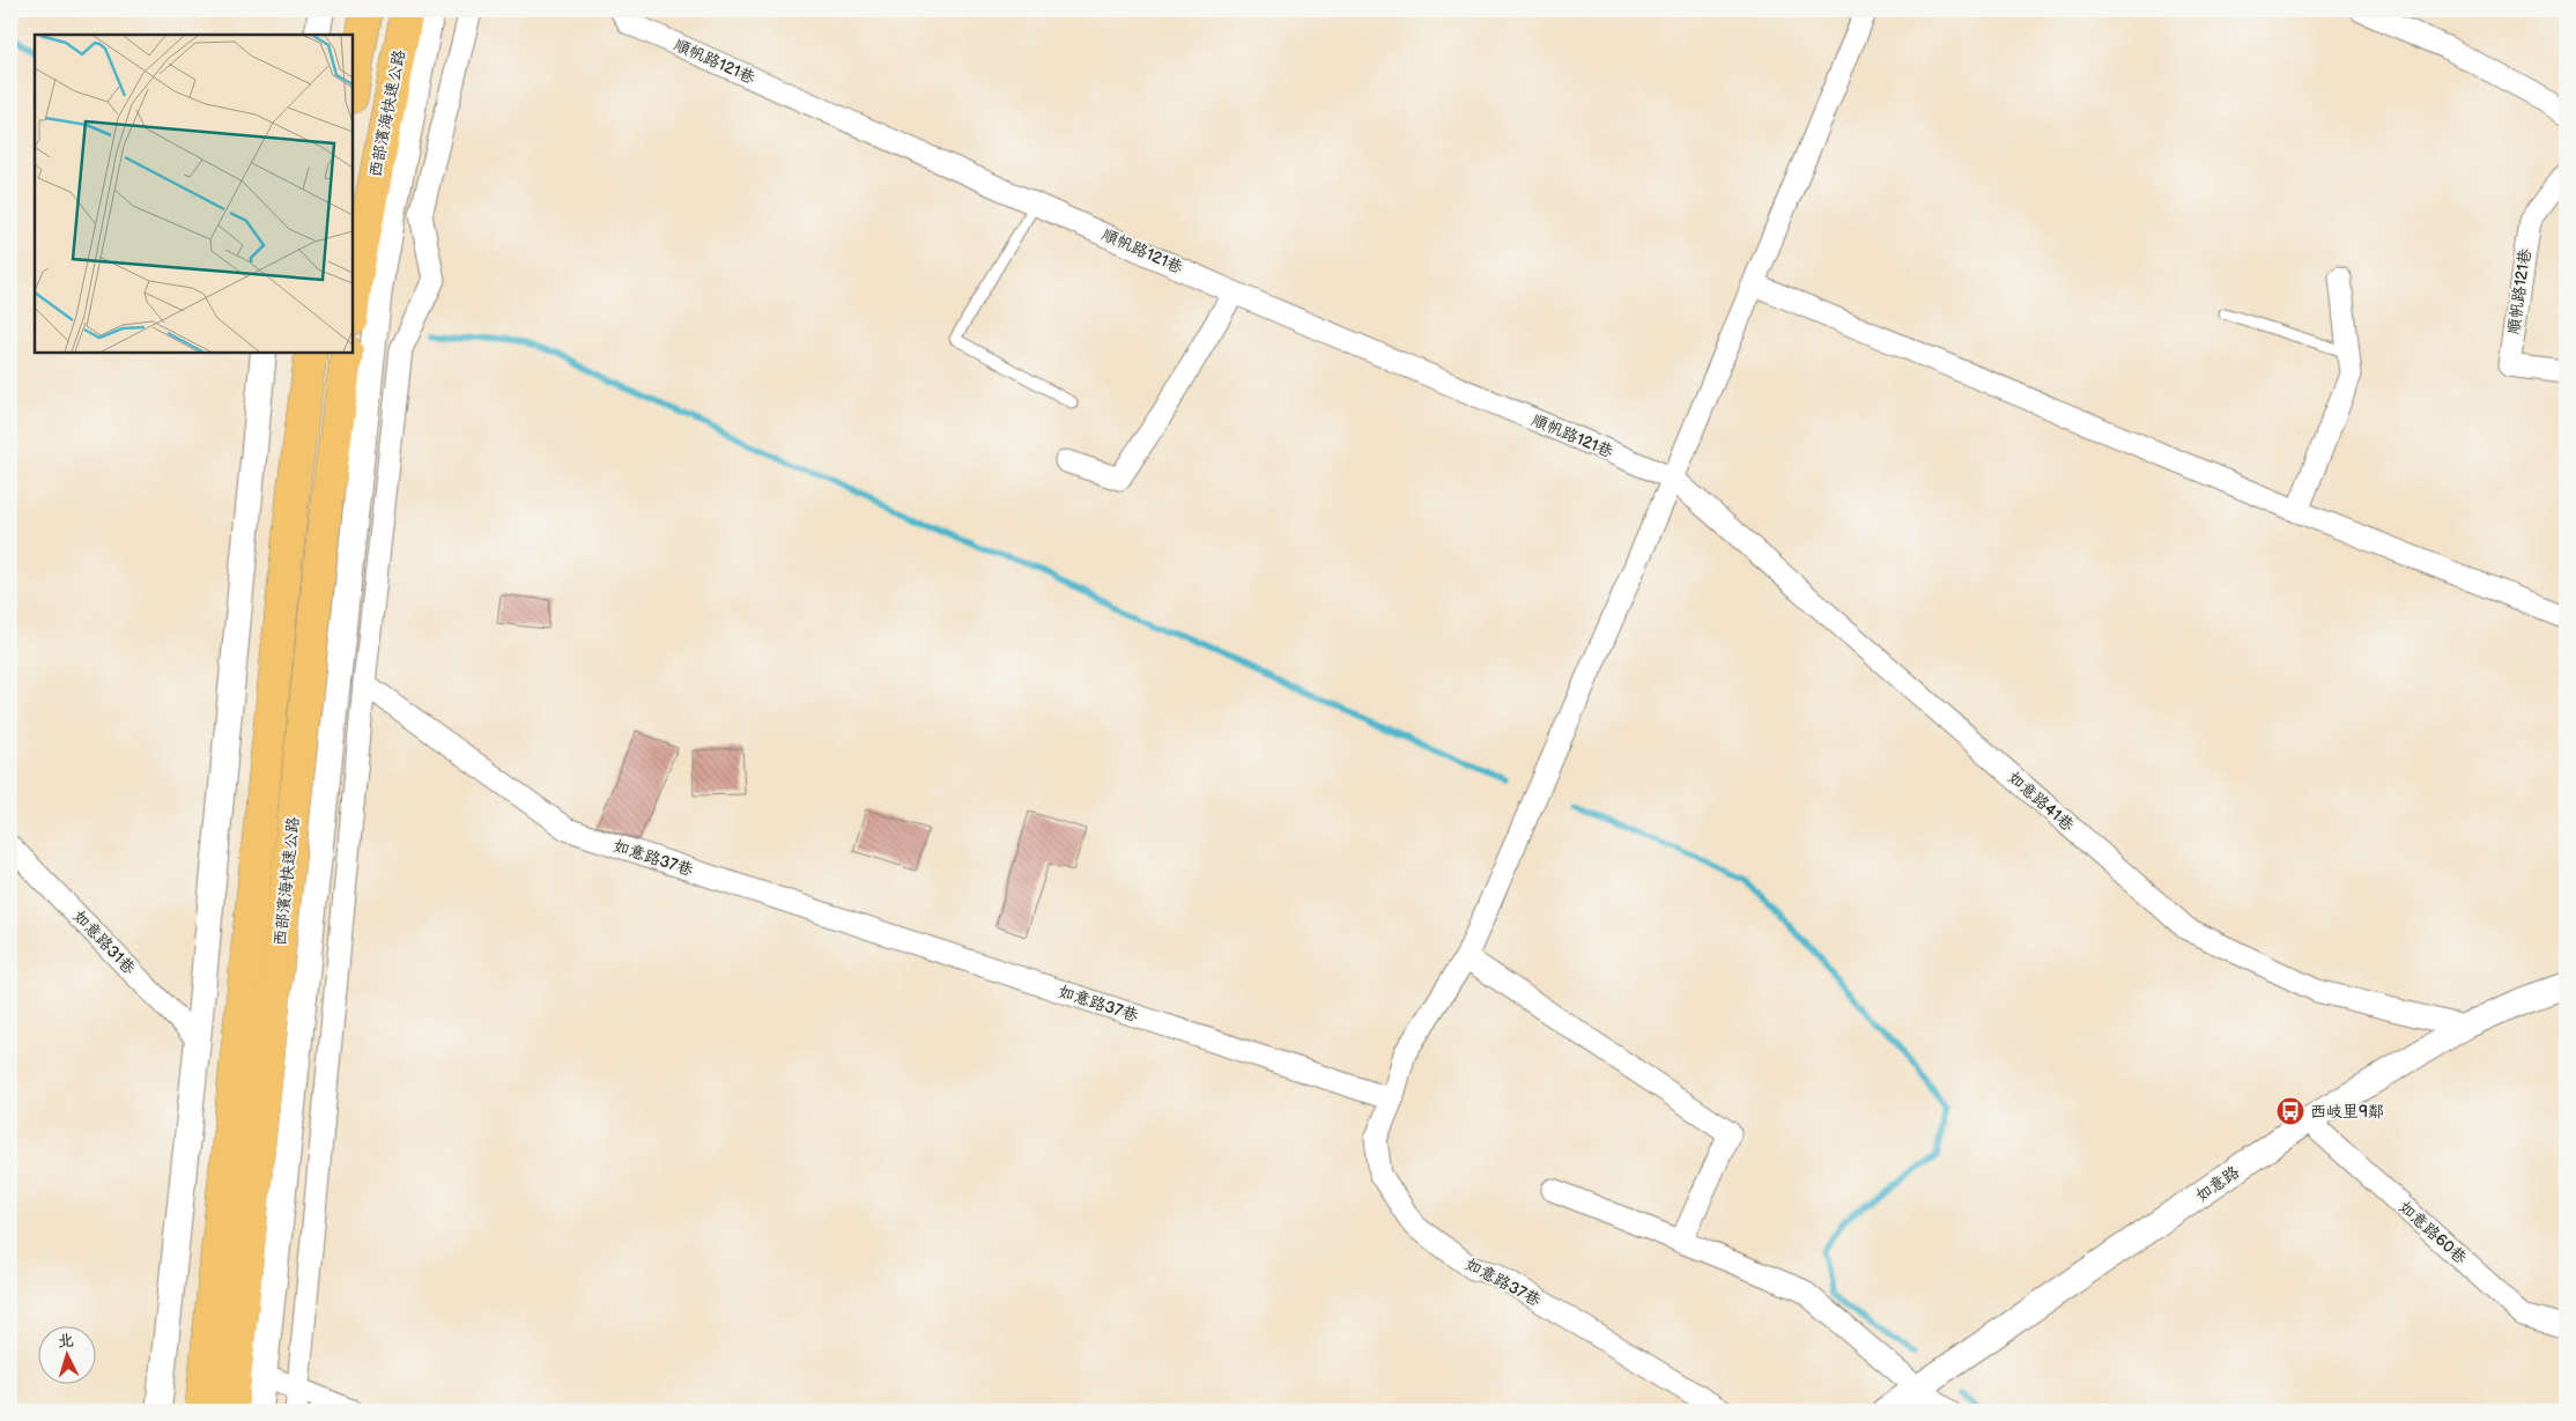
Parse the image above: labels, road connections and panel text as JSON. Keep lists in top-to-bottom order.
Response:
{
  "streets": {
    "highway": ["西部濱海快速公路"],
    "street": [
      "順帆路121巷",
      "如意路41巷",
      "如意路37巷",
      "如意路31巷",
      "如意路",
      "如意路60巷"
    ]
  },
  "crossings": [
    ["順帆路121巷", "如意路41巷"],
    ["如意路41巷", "如意路"],
    ["如意路", "如意路60巷"]
  ],
  "places": {
    "bus stop": ["西岐里9鄰"]
  },
  "north": "top"
}
